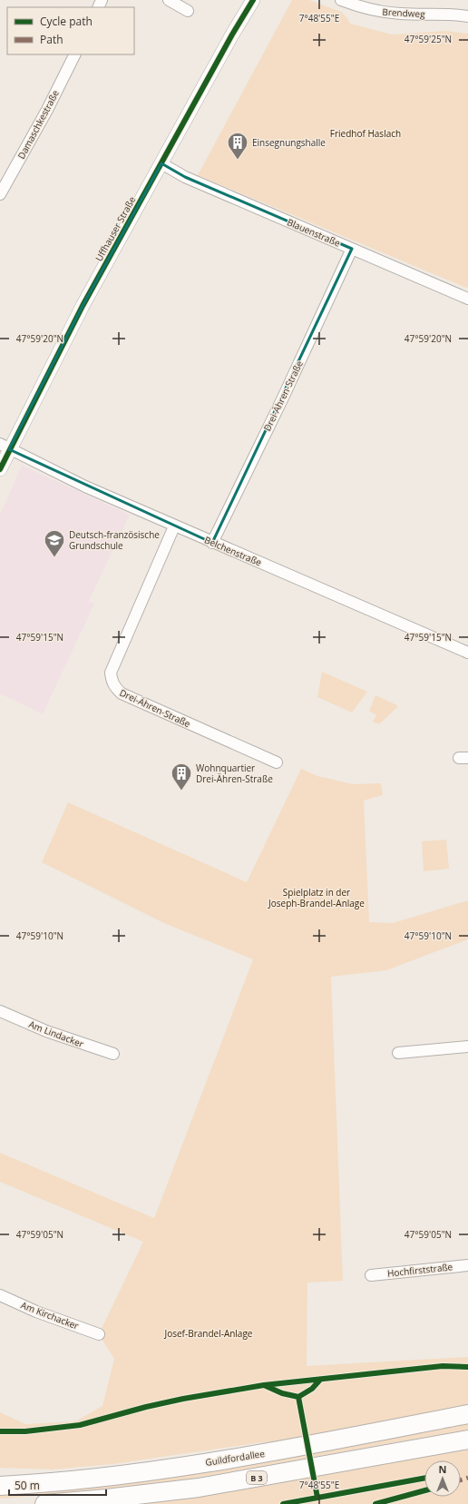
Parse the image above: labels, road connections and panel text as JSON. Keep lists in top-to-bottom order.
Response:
{
  "streets": {
    "highway": ["Guildfordallee", "B 3"],
    "street": [
      "Brendweg",
      "Damaschkestraße",
      "Uffhauser Straße",
      "Blauenstraße",
      "Drei-Ähren-Straße",
      "Belchenstraße",
      "Am Lindacker",
      "Hochfirststraße",
      "Am Kirchacker"
    ]
  },
  "crossings": [
    ["Uffhauser Straße", "Blauenstraße"],
    ["Uffhauser Straße", "Belchenstraße"],
    ["Blauenstraße", "Drei-Ähren-Straße"],
    ["Drei-Ähren-Straße", "Belchenstraße"]
  ],
  "parks": ["Friedhof Haslach", "Spielplatz in der Joseph-Brandel-Anlage", "Josef-Brandel-Anlage"],
  "places": {
    "building": ["Einsegnungshalle", "Wohnquartier Drei-Ähren-Straße"],
    "school or university": ["Deutsch-französische Grundschule"]
  },
  "legend": ["Cycle path", "Path"],
  "scale_bar": "50 m",
  "north": "top",
  "coordinates": [
    "7°48'55\"E",
    "47°59'25\"N",
    "47°59'20\"N",
    "47°59'15\"N",
    "47°59'10\"N",
    "47°59'05\"N"
  ]
}
